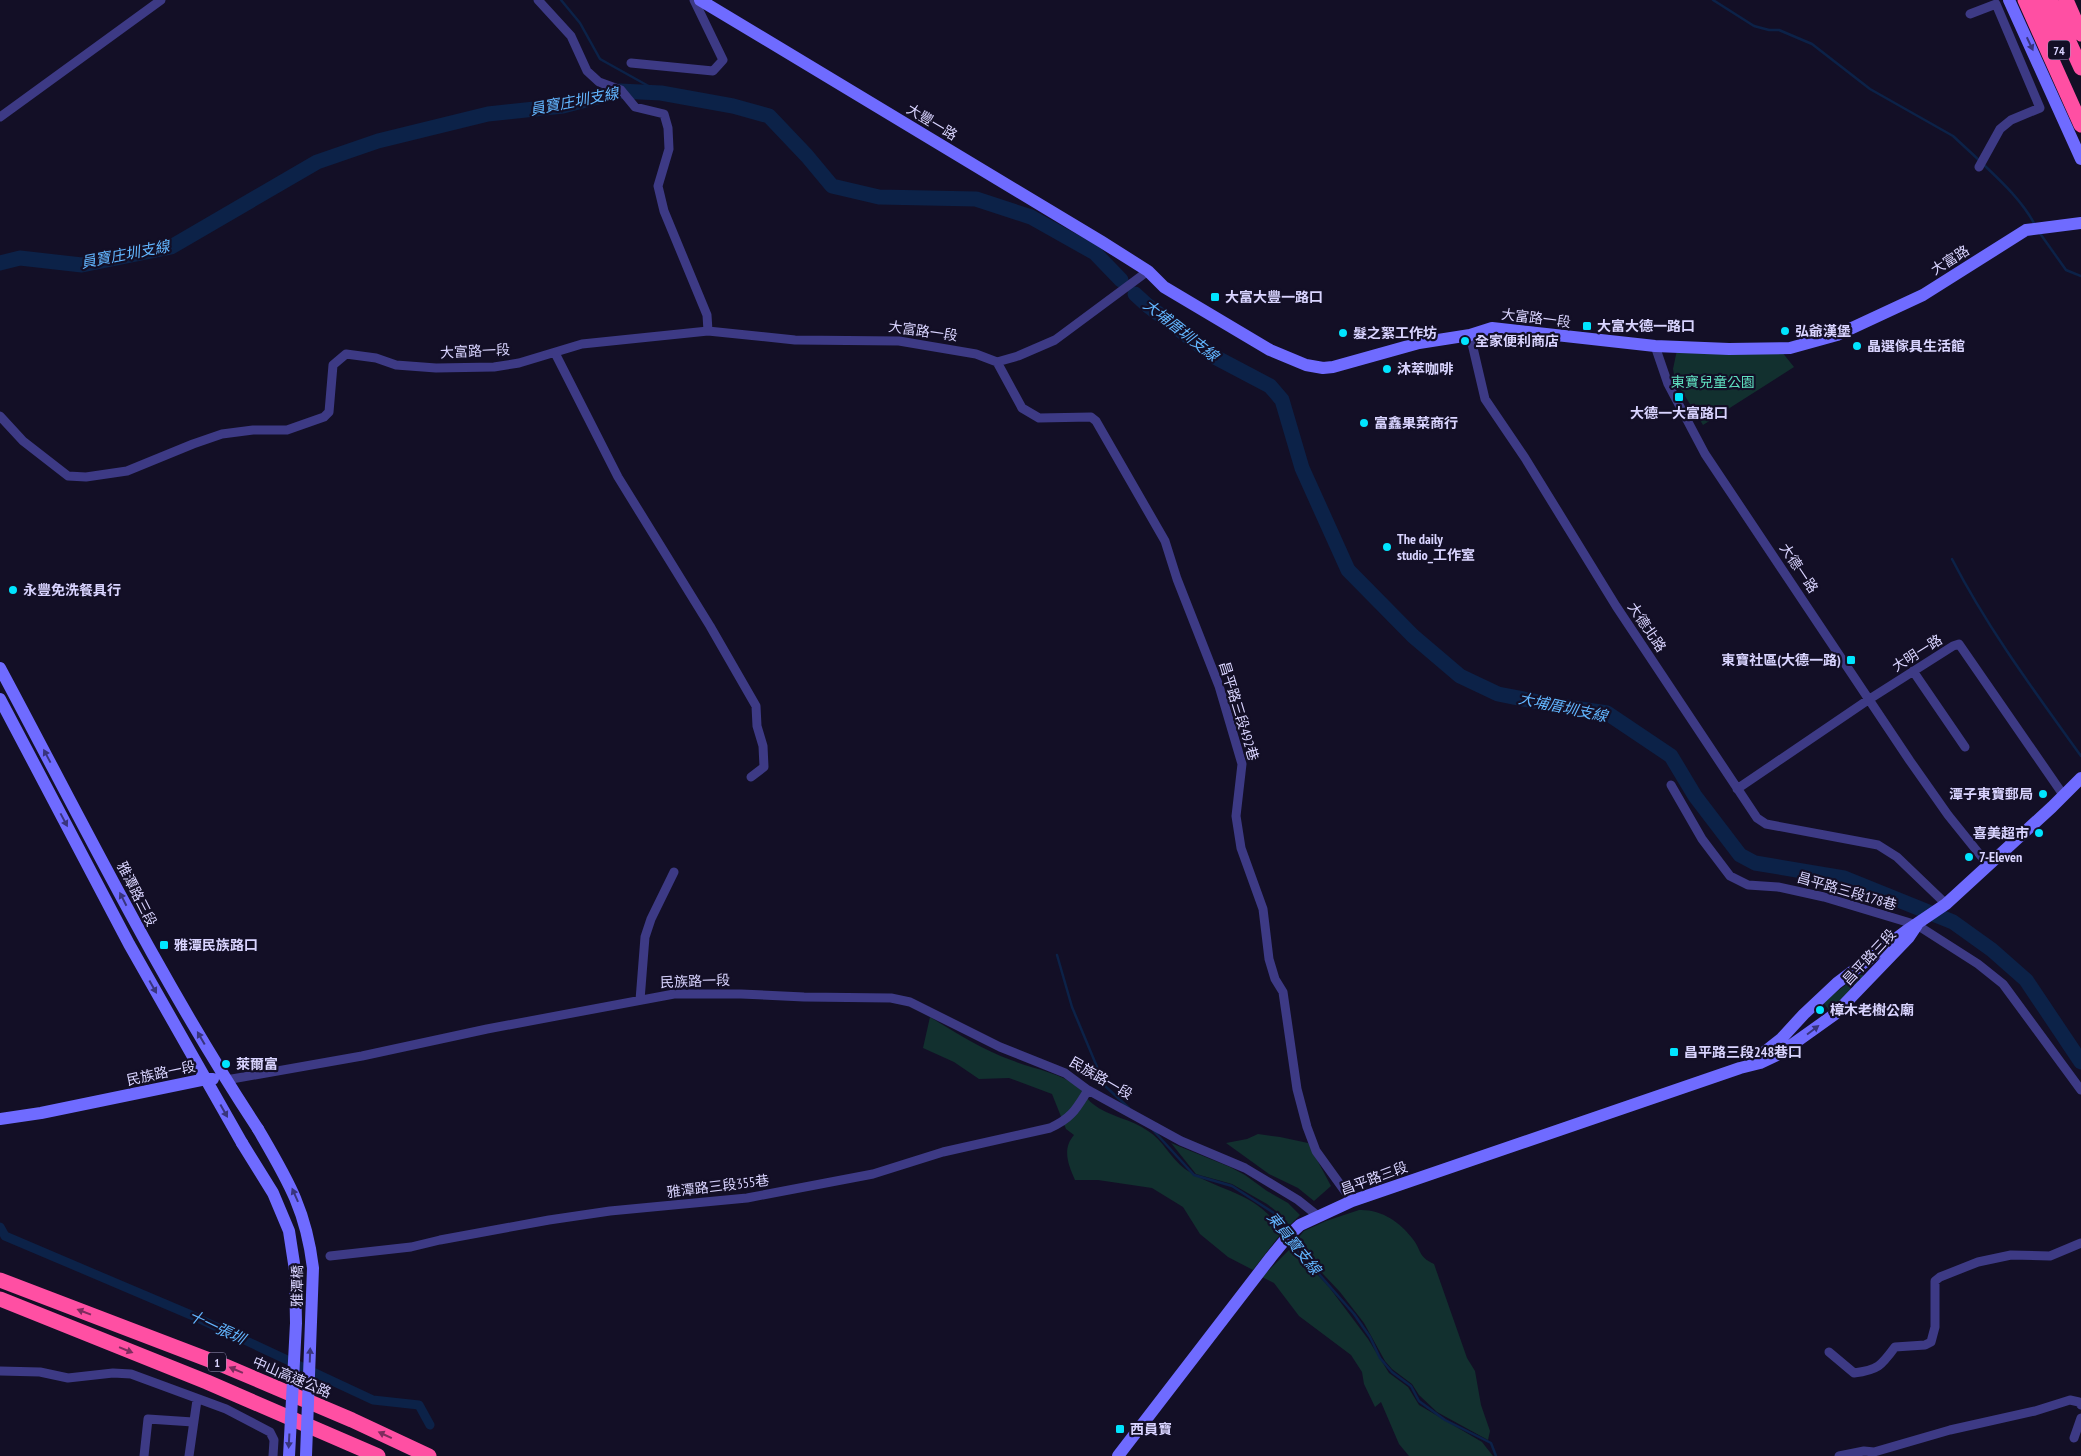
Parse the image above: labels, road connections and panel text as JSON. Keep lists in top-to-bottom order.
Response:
{
  "streets": {
    "highway": ["74", "1", "中山高速公路"],
    "street": [
      "大豐一路",
      "大富路",
      "大富路一段",
      "大德一路",
      "大德北路",
      "大明一路",
      "昌平路三段492巷",
      "昌平路三段178巷",
      "雅潭路三段",
      "昌平路三段",
      "民族路一段",
      "雅潭路三段355巷",
      "雅潭橋"
    ]
  },
  "crossings": [
    ["大豐一路", "大富路一段"],
    ["大富路", "大富路一段"],
    ["大富路一段", "大德一路"],
    ["大富路一段", "大德北路"],
    ["大富路一段", "昌平路三段492巷"],
    ["大德一路", "大明一路"],
    ["大德一路", "昌平路三段"],
    ["大德北路", "大明一路"],
    ["大德北路", "昌平路三段"],
    ["大明一路", "昌平路三段"],
    ["昌平路三段492巷", "昌平路三段"],
    ["昌平路三段178巷", "昌平路三段"],
    ["雅潭路三段", "民族路一段"],
    ["雅潭路三段", "雅潭橋"],
    ["昌平路三段", "民族路一段"],
    ["民族路一段", "雅潭路三段355巷"],
    ["民族路一段", "雅潭橋"]
  ],
  "water": [
    "員寶庄圳支線",
    "大埔厝圳支線",
    "東員寶支線",
    "十一張圳"
  ],
  "parks": ["東寶兒童公園"],
  "places": {
    "transit": [
      "大富大豐一路口",
      "大富大德一路口",
      "大德一大富路口",
      "東寶社區(大德一路)",
      "雅潭民族路口",
      "昌平路三段248巷口",
      "西員寶"
    ],
    "other": [
      "弘爺漢堡",
      "髮之絮工作坊",
      "全家便利商店",
      "晶選傢具生活館",
      "沐萃咖啡",
      "富鑫果菜商行",
      "The daily studio_工作室",
      "永豐免洗餐具行",
      "潭子東寶郵局",
      "喜美超市",
      "7-Eleven",
      "樟木老樹公廟",
      "萊爾富"
    ]
  }
}
